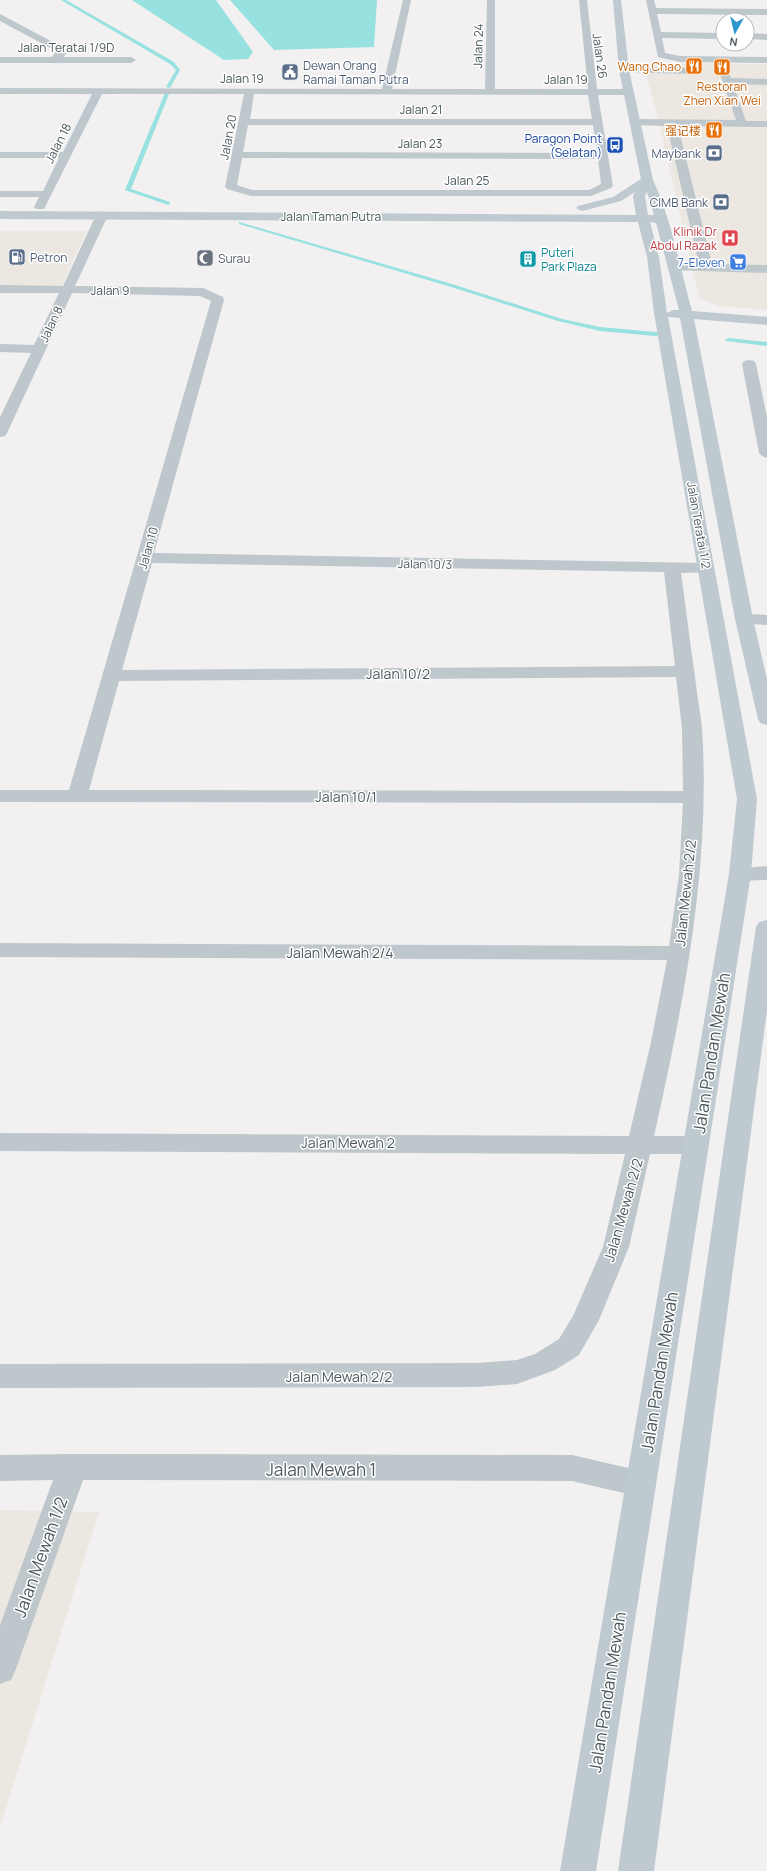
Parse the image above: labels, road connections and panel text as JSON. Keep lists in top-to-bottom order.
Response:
{
  "streets": {
    "main road": ["Jalan Taman Putra", "Jalan Teratai 1/2", "Jalan Pandan Mewah"],
    "street": [
      "Jalan 24",
      "Jalan Teratai 1/9D",
      "Jalan 26",
      "Jalan 19",
      "Jalan 21",
      "Jalan 20",
      "Jalan 18",
      "Jalan 23",
      "Jalan 25",
      "Jalan 9",
      "Jalan 8",
      "Jalan 10",
      "Jalan 10/3",
      "Jalan 10/2",
      "Jalan 10/1",
      "Jalan Mewah 2/2",
      "Jalan Mewah 2/4",
      "Jalan Mewah 2",
      "Jalan Mewah 1",
      "Jalan Mewah 1/2"
    ]
  },
  "crossings": [
    ["Jalan 24", "Jalan 19"],
    ["Jalan 26", "Jalan 19"],
    ["Jalan 26", "Jalan 25"],
    ["Jalan 19", "Jalan 20"],
    ["Jalan 19", "Jalan 18"],
    ["Jalan 19", "Jalan 25"],
    ["Jalan 19", "Jalan Teratai 1/2"],
    ["Jalan 21", "Jalan 20"],
    ["Jalan 21", "Jalan 25"],
    ["Jalan 20", "Jalan 23"],
    ["Jalan 20", "Jalan 25"],
    ["Jalan 18", "Jalan Taman Putra"],
    ["Jalan 23", "Jalan 25"],
    ["Jalan Taman Putra", "Jalan 8"],
    ["Jalan Taman Putra", "Jalan Teratai 1/2"],
    ["Jalan 9", "Jalan 8"],
    ["Jalan 9", "Jalan 10"],
    ["Jalan Teratai 1/2", "Jalan 10/3"],
    ["Jalan Teratai 1/2", "Jalan Pandan Mewah"],
    ["Jalan 10", "Jalan 10/3"],
    ["Jalan 10", "Jalan 10/2"],
    ["Jalan 10", "Jalan 10/1"],
    ["Jalan 10/3", "Jalan Mewah 2/2"],
    ["Jalan 10/2", "Jalan Mewah 2/2"],
    ["Jalan 10/1", "Jalan Mewah 2/2"],
    ["Jalan Mewah 2/2", "Jalan Mewah 2/4"],
    ["Jalan Mewah 2/2", "Jalan Mewah 2"],
    ["Jalan Pandan Mewah", "Jalan Mewah 2"],
    ["Jalan Pandan Mewah", "Jalan Mewah 1"],
    ["Jalan Mewah 1", "Jalan Mewah 1/2"]
  ],
  "places": {
    "restaurant": ["Wang Chao", "Restoran Zhen Xian Wei", "强记楼"],
    "public building": ["Dewan Orang Ramai Taman Putra"],
    "bus stop": ["Paragon Point (Selatan)"],
    "bank": ["Maybank", "CIMB Bank"],
    "hospital": ["Klinik Dr Abdul Razak"],
    "fuel station": ["Petron"],
    "mosque": ["Surau"],
    "building": ["Puteri Park Plaza"],
    "supermarket": ["7-Eleven"]
  },
  "north": "bottom"
}
